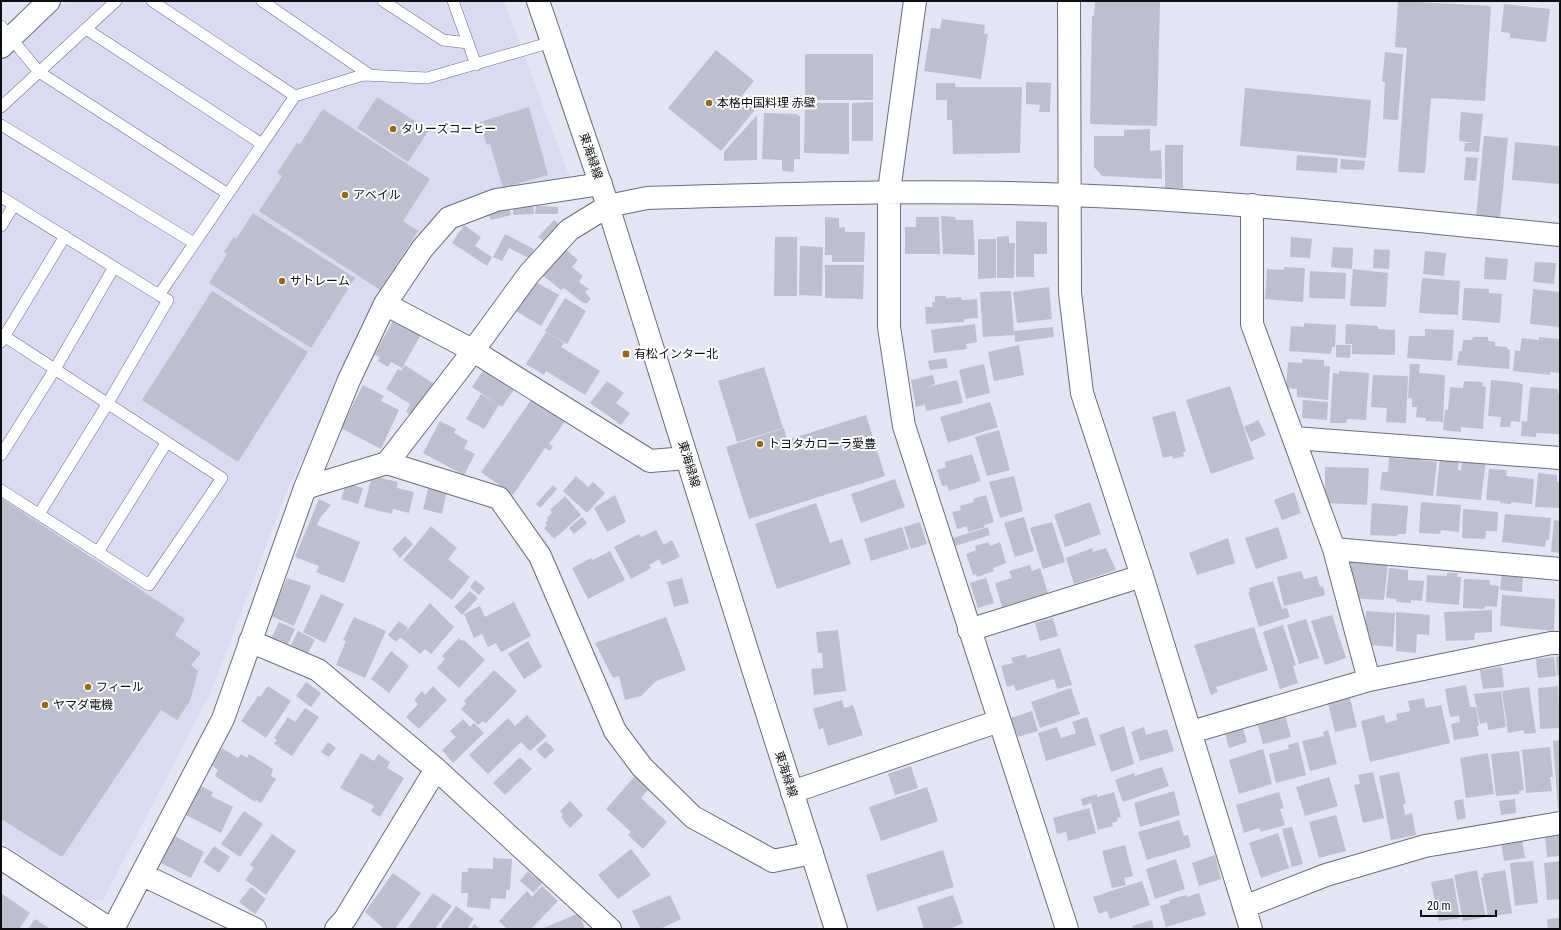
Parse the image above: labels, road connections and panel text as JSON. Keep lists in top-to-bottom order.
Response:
{
  "streets": {
    "street": ["東海緑線"]
  },
  "places": {
    "other": [
      "本格中国料理 赤壁",
      "タリーズコーヒー",
      "アベイル",
      "サトレーム",
      "トヨタカローラ愛豊",
      "フィール",
      "ヤマダ電機"
    ],
    "transit": ["有松インター北"]
  },
  "scale_bar": "20 m"
}
